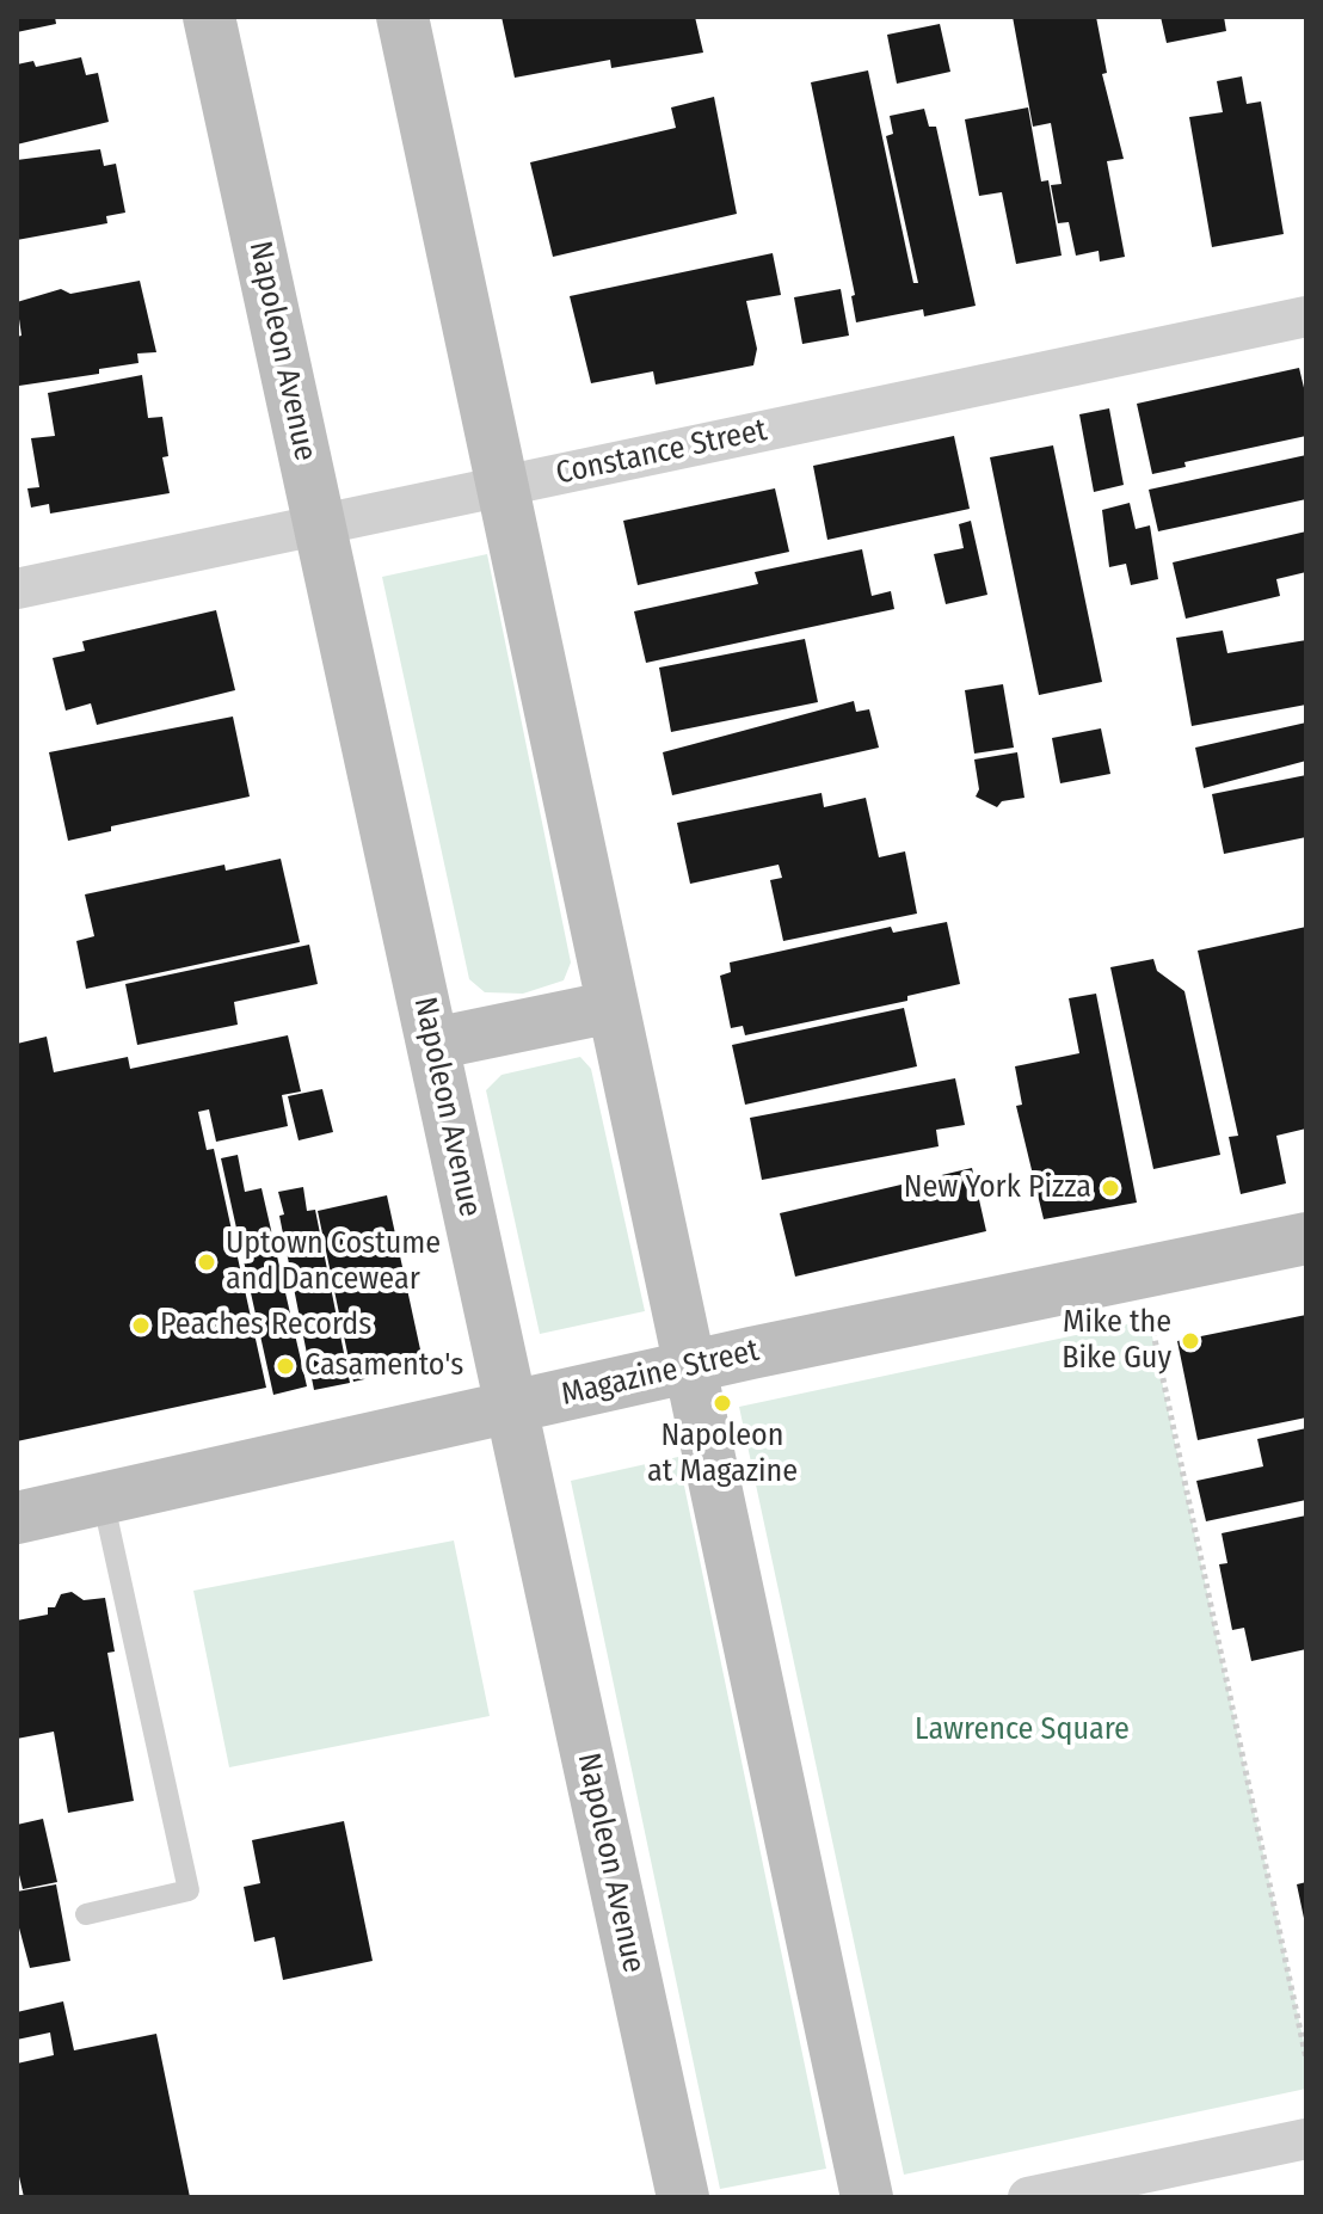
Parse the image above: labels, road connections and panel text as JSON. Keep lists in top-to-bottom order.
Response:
{
  "streets": {
    "street": ["Napoleon Avenue", "Constance Street", "Magazine Street"]
  },
  "crossings": [
    ["Napoleon Avenue", "Constance Street"],
    ["Napoleon Avenue", "Magazine Street"]
  ],
  "parks": ["Lawrence Square"],
  "places": [
    "New York Pizza",
    "Uptown Costume and Dancewear",
    "Peaches Records",
    "Mike the Bike Guy",
    "Casamento's",
    "Napoleon at Magazine"
  ]
}
